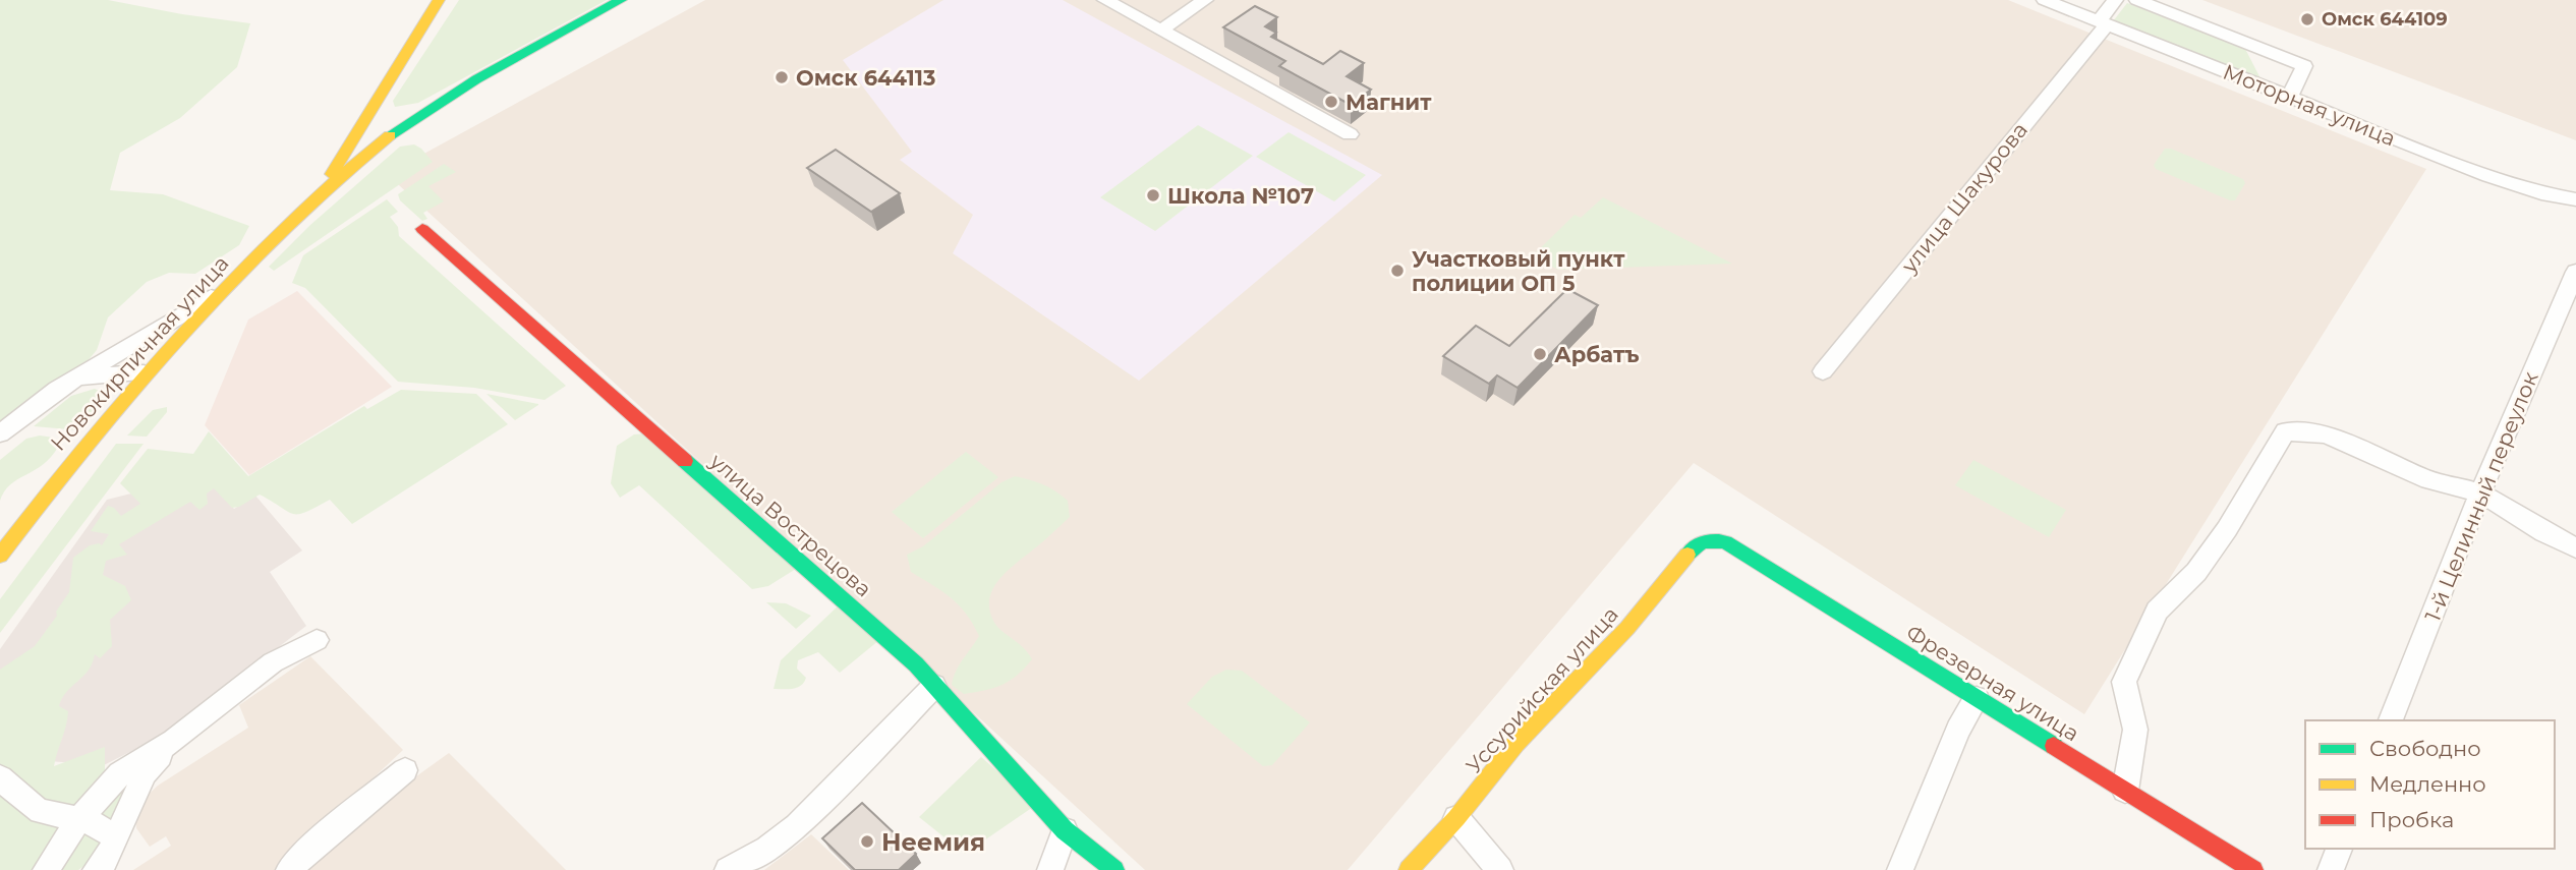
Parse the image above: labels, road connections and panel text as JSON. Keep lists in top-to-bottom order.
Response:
{
  "streets": {
    "street": [
      "Моторная улица",
      "улица Шакурова",
      "Новокирпичная улица",
      "1-й Целинный переулок",
      "улица Вострецова",
      "Фрезерная улица",
      "Уссурийская улица"
    ]
  },
  "crossings": [
    ["Моторная улица", "улица Шакурова"],
    ["Фрезерная улица", "Уссурийская улица"]
  ],
  "places": [
    "Омск 644109",
    "Омск 644113",
    "Магнит",
    "Школа №107",
    "Участковый пункт полиции ОП 5",
    "Арбатъ",
    "Неемия"
  ],
  "legend": ["Свободно", "Медленно", "Пробка"]
}
